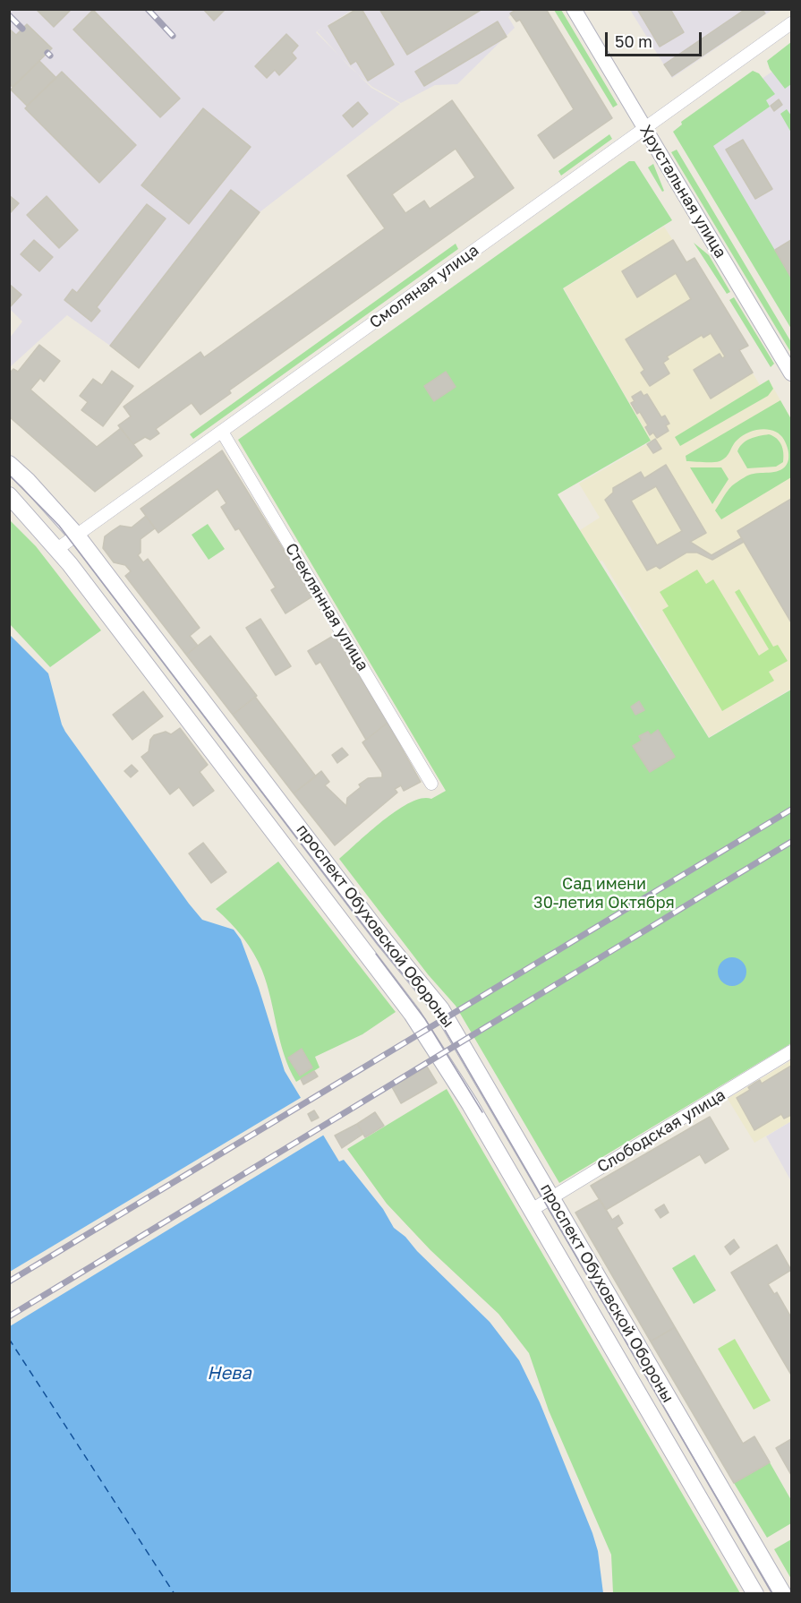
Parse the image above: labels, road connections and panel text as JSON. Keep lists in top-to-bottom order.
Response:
{
  "streets": {
    "main road": ["проспект Обуховской Обороны"],
    "street": [
      "Хрустальная улица",
      "Смоляная улица",
      "Стеклянная улица",
      "Слободская улица"
    ]
  },
  "crossings": [
    ["Хрустальная улица", "Смоляная улица"],
    ["Смоляная улица", "Стеклянная улица"],
    ["Смоляная улица", "проспект Обуховской Обороны"],
    ["проспект Обуховской Обороны", "Слободская улица"]
  ],
  "water": ["Нева"],
  "parks": ["Сад имени 30-летия Октября"],
  "scale_bar": "50 m"
}
